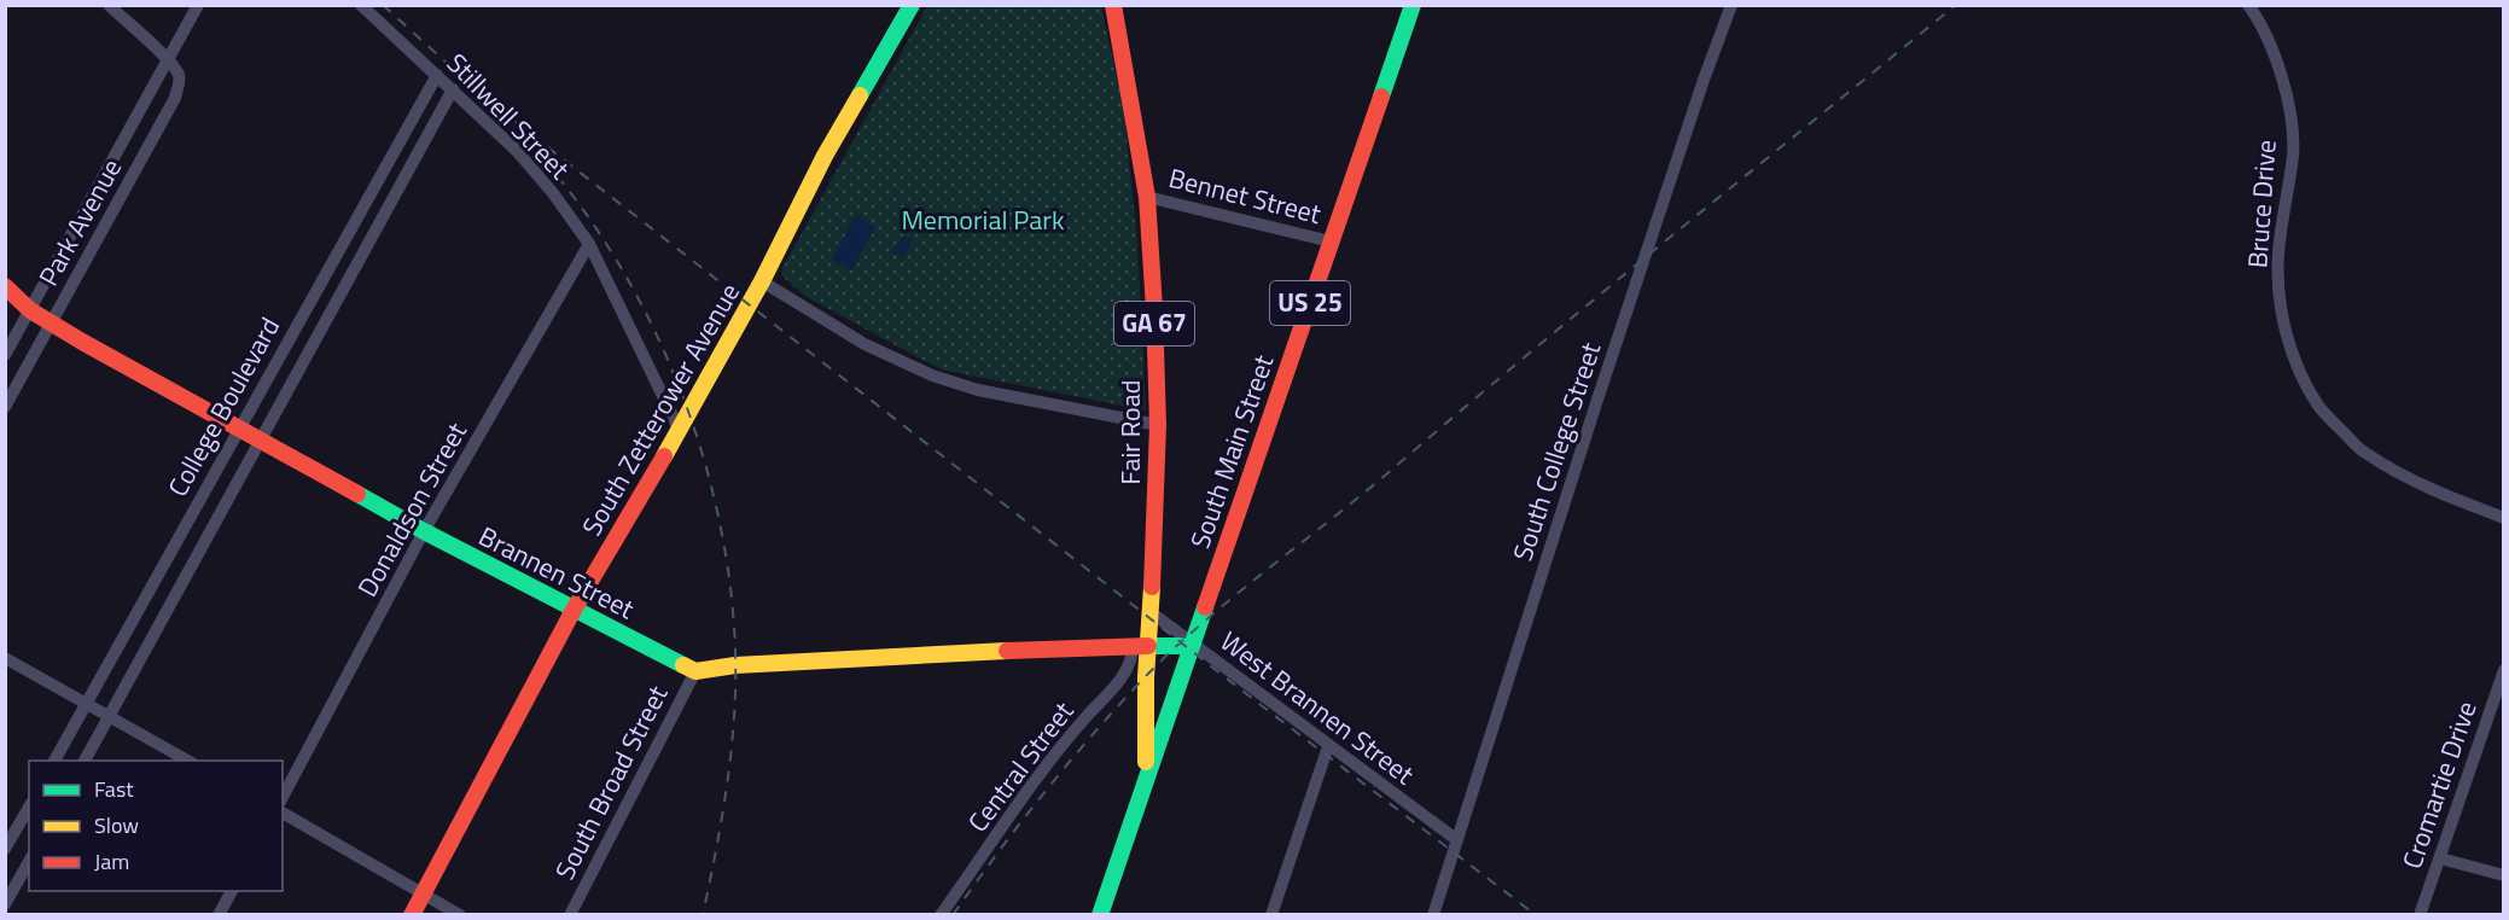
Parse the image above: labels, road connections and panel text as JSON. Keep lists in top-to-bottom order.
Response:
{
  "streets": {
    "street": [
      "Stillwell Street",
      "Bennet Street",
      "Bruce Drive",
      "Park Avenue",
      "US 25",
      "GA 67",
      "College Boulevard",
      "South Zetterower Avenue",
      "Fair Road",
      "South Main Street",
      "South College Street",
      "Donaldson Street",
      "Brannen Street",
      "West Brannen Street",
      "Central Street",
      "South Broad Street",
      "Cromartie Drive"
    ]
  },
  "crossings": [
    ["Stillwell Street", "College Boulevard"],
    ["Stillwell Street", "South Zetterower Avenue"],
    ["Stillwell Street", "Donaldson Street"],
    ["Bennet Street", "Fair Road"],
    ["Bennet Street", "South Main Street"],
    ["Park Avenue", "Brannen Street"],
    ["GA 67", "Fair Road"],
    ["GA 67", "South Main Street"],
    ["GA 67", "Central Street"],
    ["College Boulevard", "Brannen Street"],
    ["South Zetterower Avenue", "Brannen Street"],
    ["Fair Road", "West Brannen Street"],
    ["Fair Road", "Central Street"],
    ["South Main Street", "West Brannen Street"],
    ["South College Street", "West Brannen Street"],
    ["Donaldson Street", "Brannen Street"],
    ["Brannen Street", "South Broad Street"]
  ],
  "parks": ["Memorial Park"],
  "legend": ["Fast", "Slow", "Jam"]
}
